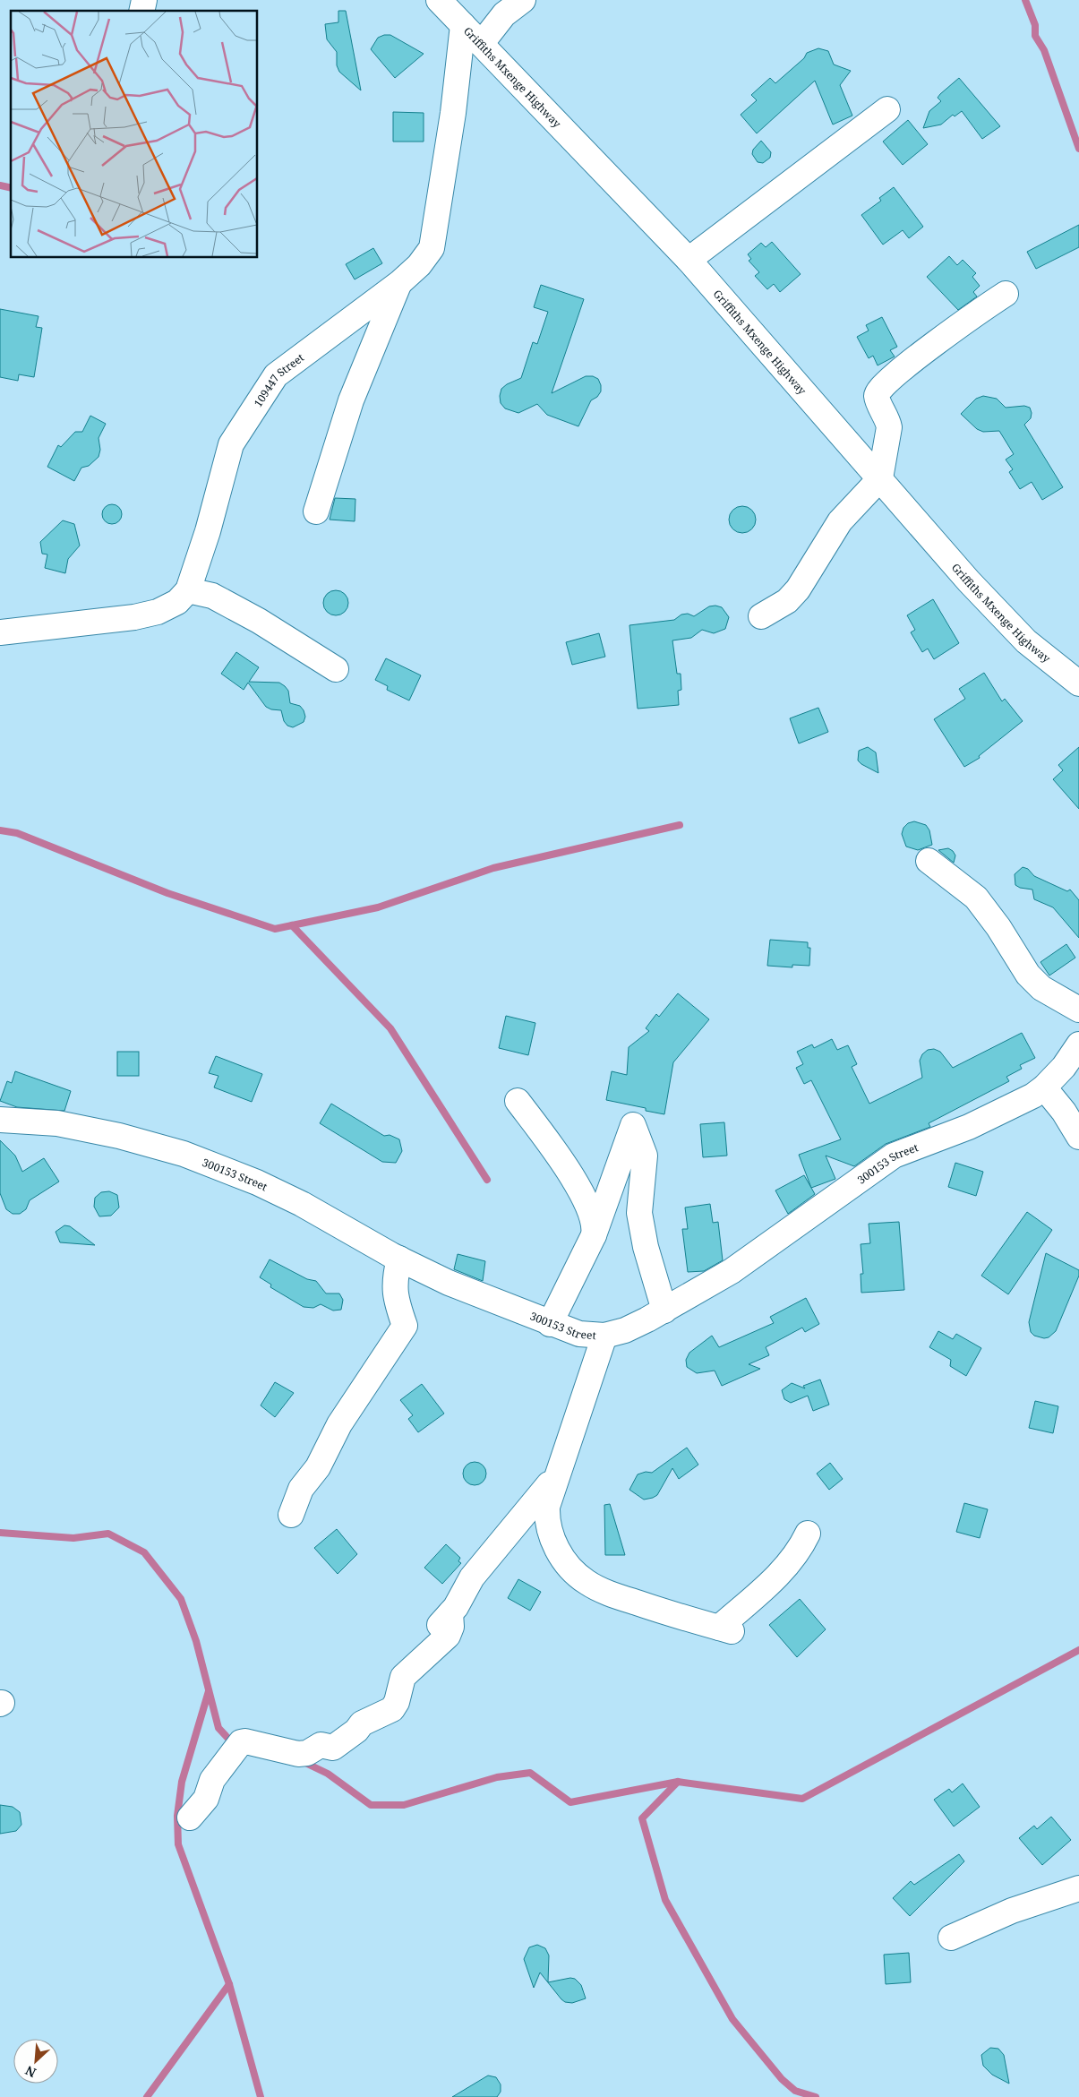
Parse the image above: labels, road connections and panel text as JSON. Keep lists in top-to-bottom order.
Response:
{
  "streets": {
    "street": ["Griffiths Mxenge Highway", "109447 Street", "300153 Street"]
  },
  "crossings": [
    ["Griffiths Mxenge Highway", "109447 Street"]
  ],
  "north": "bottom left"
}
